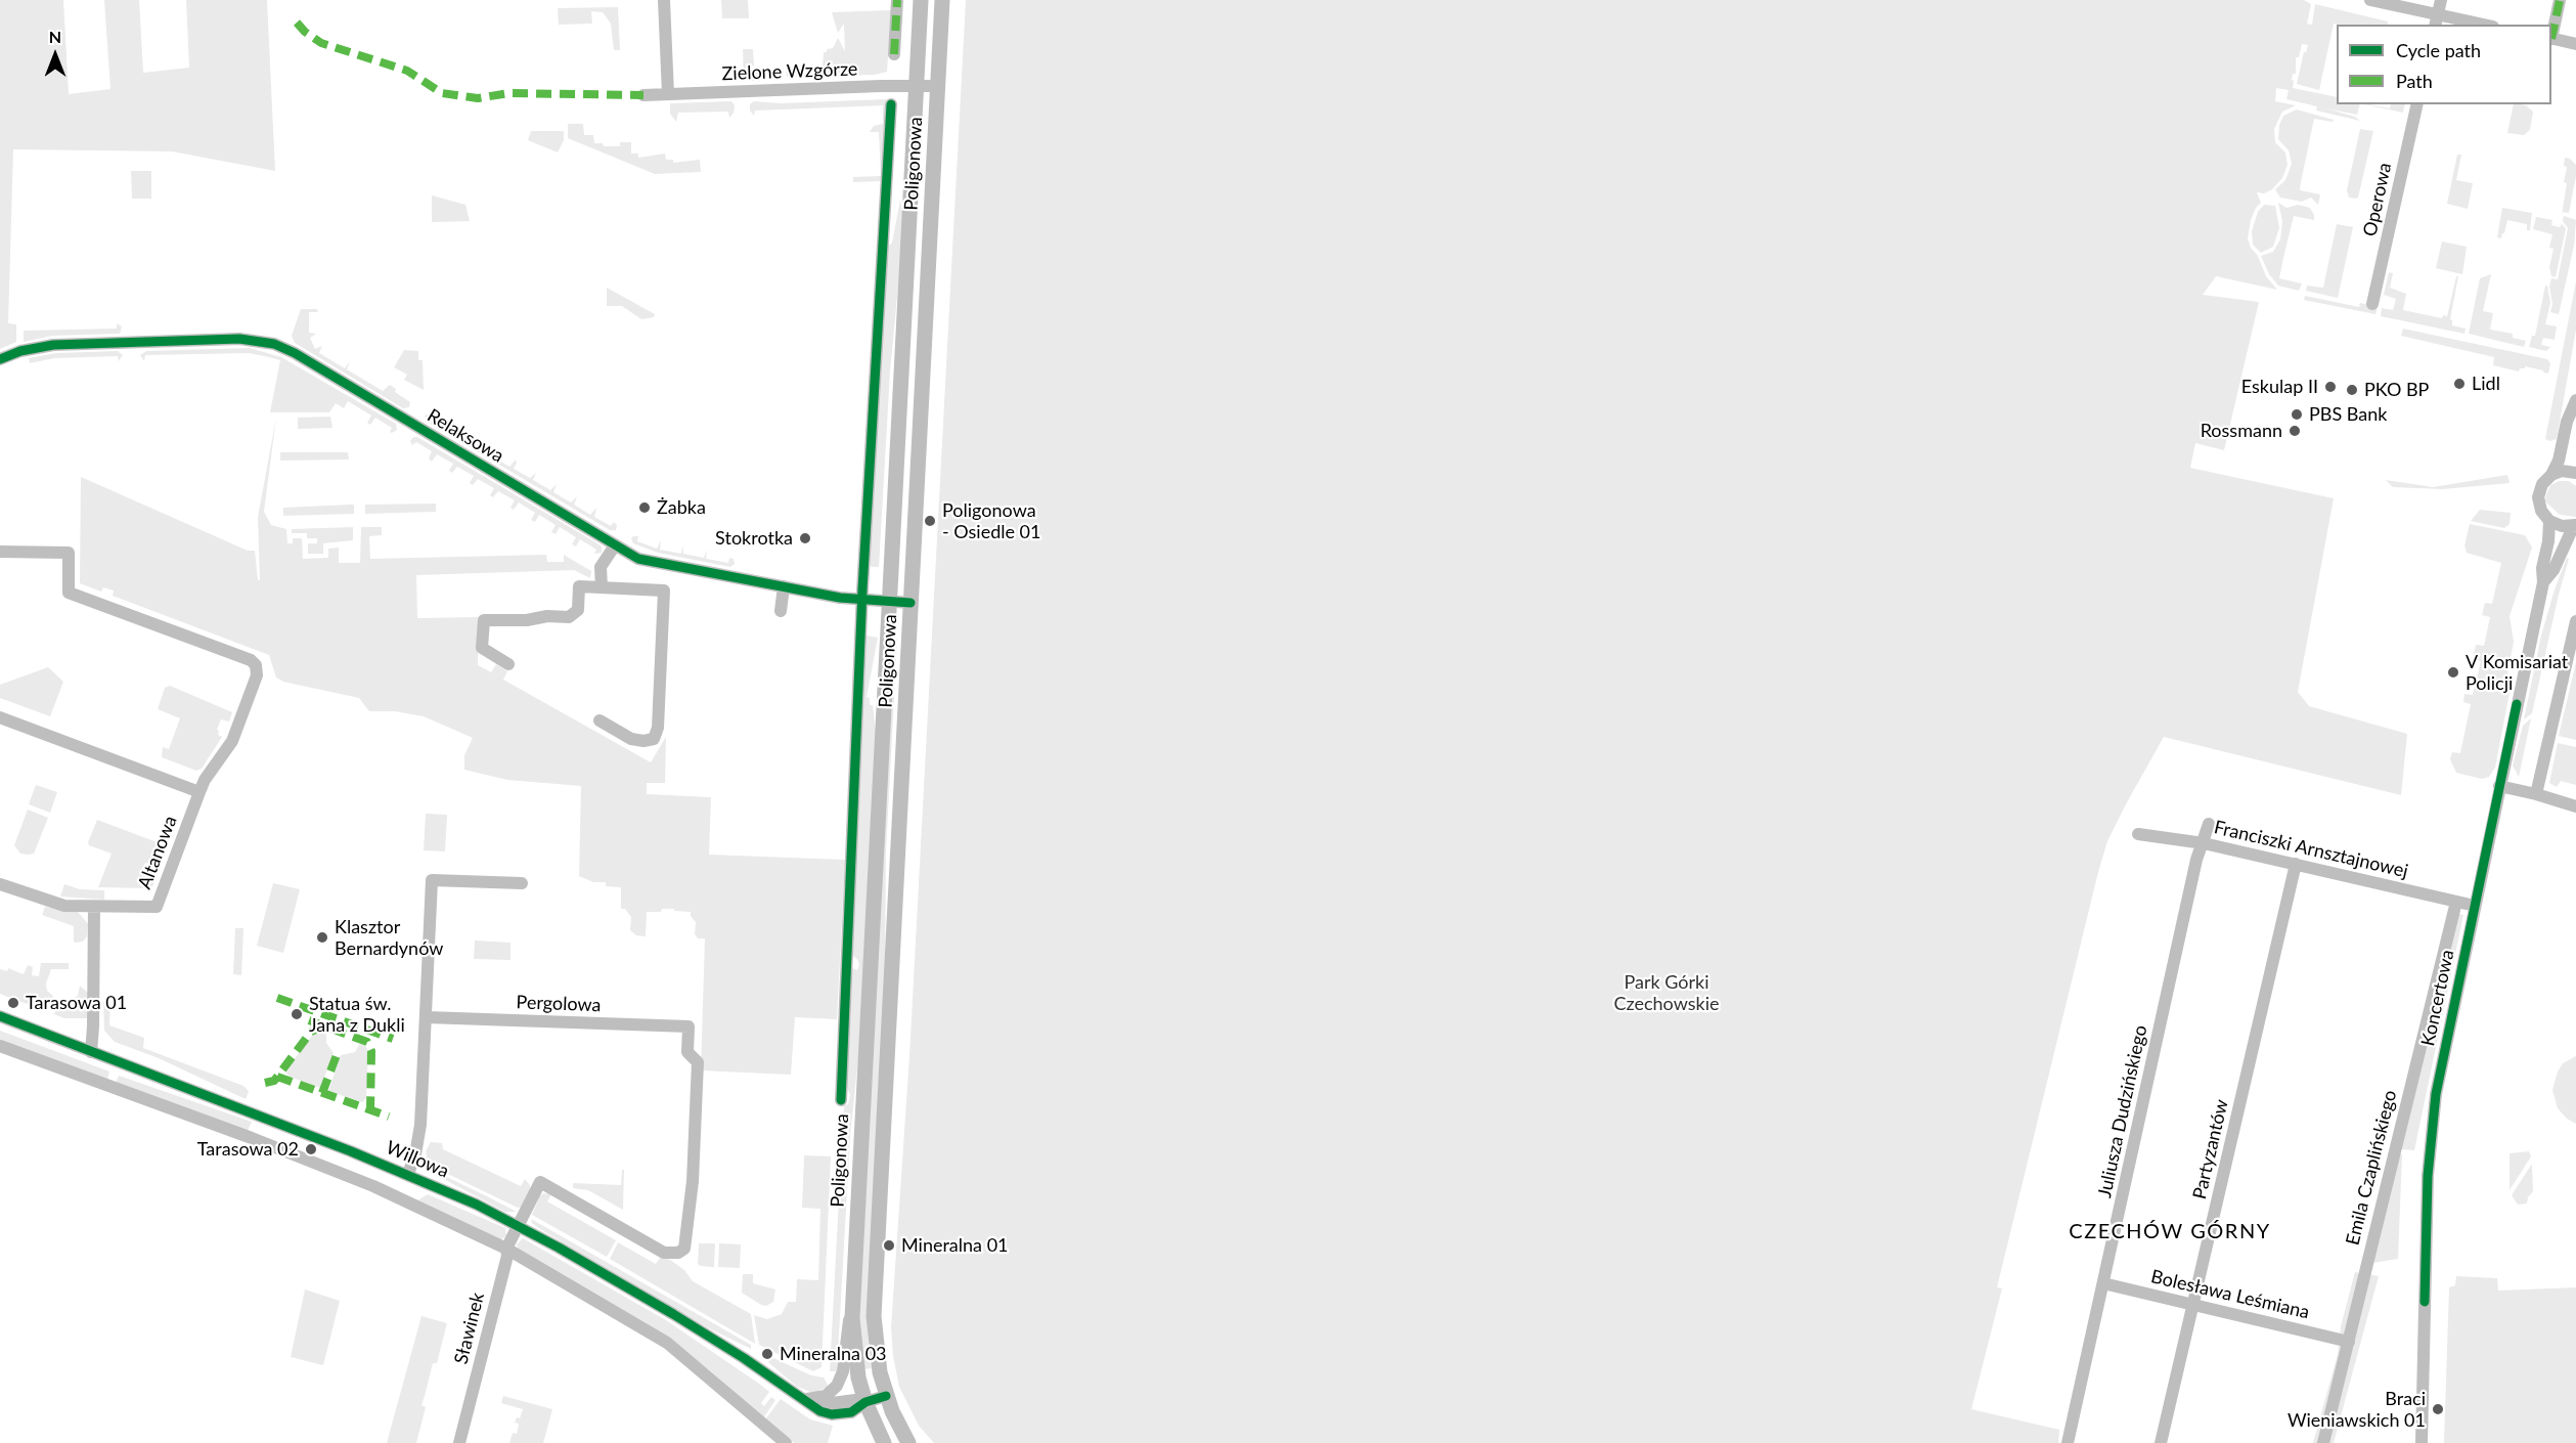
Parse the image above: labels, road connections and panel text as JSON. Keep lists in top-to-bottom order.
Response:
{
  "streets": {
    "main road": ["Poligonowa"],
    "street": [
      "Zielone Wzgórze",
      "Operowa",
      "Relaksowa",
      "Franciszki Arnsztajnowej",
      "Altanowa",
      "Koncertowa",
      "Pergolowa",
      "Juliusza Dudzińskiego",
      "Partyzantów",
      "Willowa",
      "Emila Czaplińskiego",
      "Bolesława Leśmiana",
      "Sławinek"
    ]
  },
  "crossings": [
    ["Zielone Wzgórze", "Poligonowa"],
    ["Poligonowa", "Relaksowa"],
    ["Poligonowa", "Willowa"],
    ["Franciszki Arnsztajnowej", "Koncertowa"],
    ["Franciszki Arnsztajnowej", "Juliusza Dudzińskiego"],
    ["Franciszki Arnsztajnowej", "Partyzantów"],
    ["Franciszki Arnsztajnowej", "Emila Czaplińskiego"],
    ["Pergolowa", "Sławinek"],
    ["Juliusza Dudzińskiego", "Bolesława Leśmiana"],
    ["Partyzantów", "Bolesława Leśmiana"],
    ["Willowa", "Sławinek"],
    ["Emila Czaplińskiego", "Bolesława Leśmiana"]
  ],
  "districts": ["CZECHÓW GÓRNY"],
  "parks": ["Park Górki Czechowskie"],
  "places": [
    "Lidl",
    "Eskulap II",
    "PKO BP",
    "PBS Bank",
    "Rossmann",
    "Żabka",
    "Poligonowa - Osiedle 01",
    "Stokrotka",
    "V Komisariat Policji",
    "Klasztor Bernardynów",
    "Tarasowa 01",
    "Statua św. Jana z Dukli",
    "Tarasowa 02",
    "Mineralna 01",
    "Mineralna 03",
    "Braci Wieniawskich 01"
  ],
  "legend": ["Cycle path", "Path"],
  "north": "top"
}
